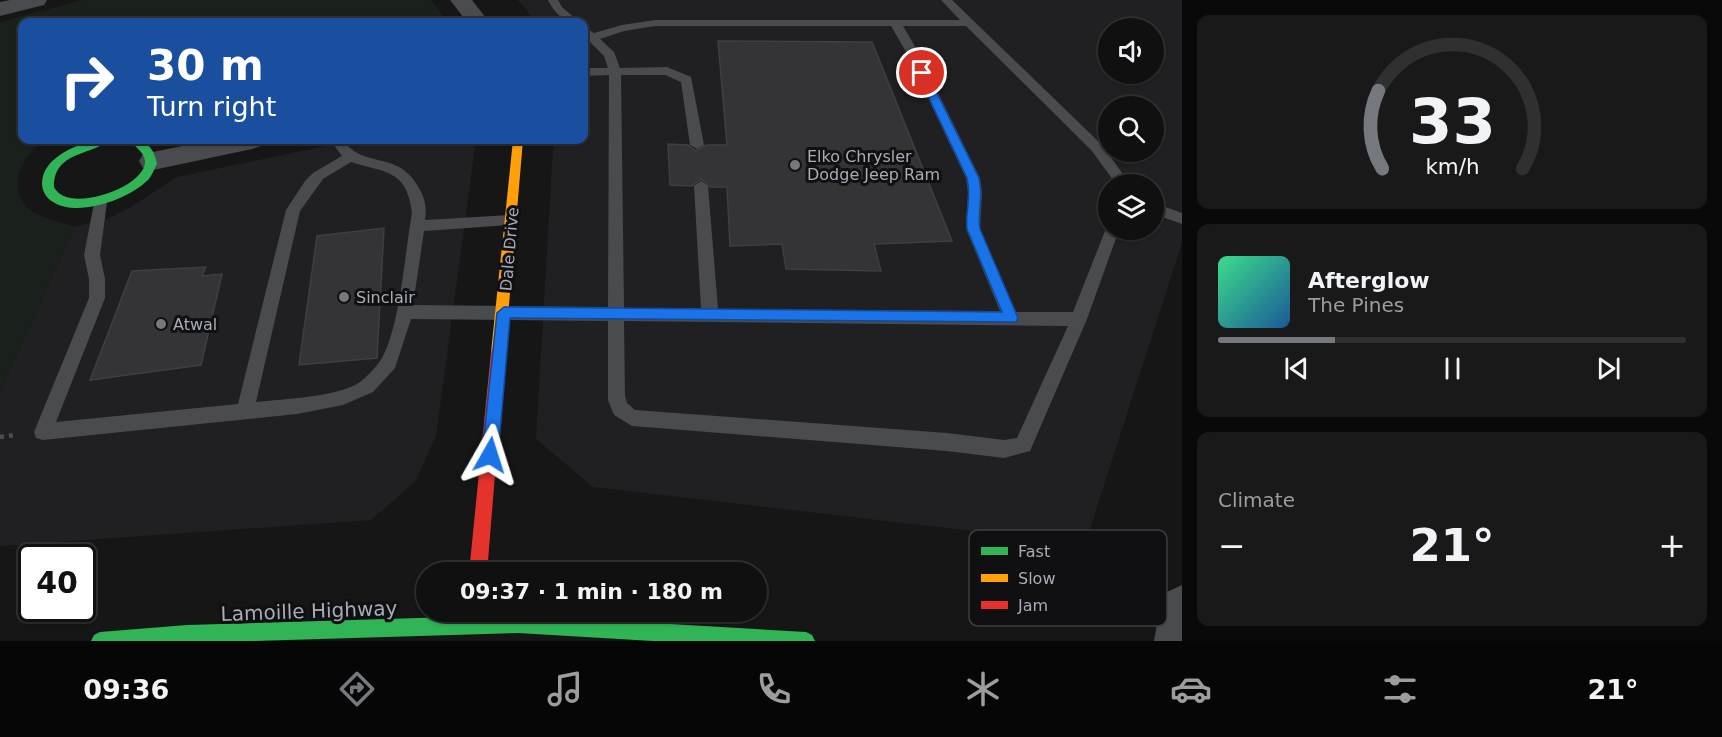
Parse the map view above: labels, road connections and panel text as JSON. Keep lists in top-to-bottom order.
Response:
{
  "streets": {
    "street": ["Dale Drive", "Lamoille Highway"]
  },
  "places": ["Elko Chrysler Dodge Jeep Ram", "Sinclair", "Atwal"],
  "legend": ["Fast", "Slow", "Jam"],
  "page": {
    "turn": ["30 m", "Turn right"],
    "song": ["Afterglow", "The Pines"],
    "tile": "Climate",
    "heat": ["−", "21°", "+"],
    "limit": "40",
    "trip": "09:37 · 1 min · 180 m",
    "tabs": ["09:36", "21°"],
    "gauge": ["33", "km/h"]
  }
}
